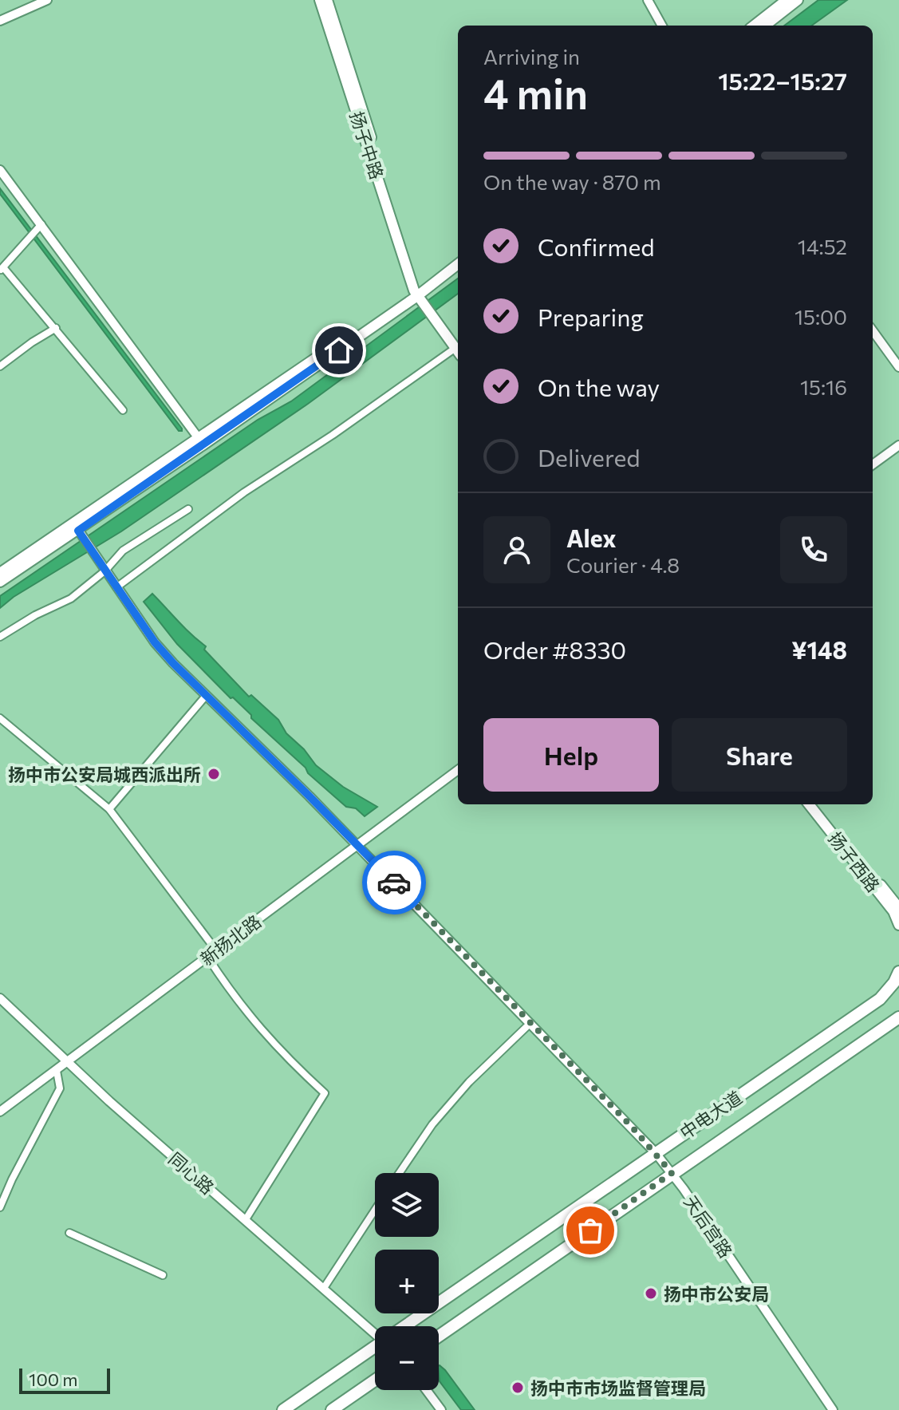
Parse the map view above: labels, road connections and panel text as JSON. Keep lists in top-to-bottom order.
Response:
{
  "streets": {
    "main road": ["扬子中路", "扬子西路", "中电大道"],
    "street": ["新扬北路", "同心路", "天后宫路"]
  },
  "crossings": [
    ["新扬北路", "同心路"],
    ["新扬北路", "天后宫路"],
    ["中电大道", "天后宫路"]
  ],
  "places": ["扬中市公安局城西派出所", "扬中市公安局", "扬中市市场监督管理局"],
  "scale_bar": "100 m",
  "page": {
    "heading": ["4 min", "Arriving in", "15:22–15:27"],
    "panel": [
      "Alex",
      "Courier · 4.8",
      "Order #8330",
      "¥148"
    ],
    "bar": "On the way · 870 m",
    "list": [
      ["Confirmed", "14:52"],
      ["Preparing", "15:00"],
      ["On the way", "15:16"],
      "Delivered"
    ],
    "buttons": ["Help", "Share"],
    "map_buttons": ["+", "−"],
    "scale": "100 m"
  }
}
